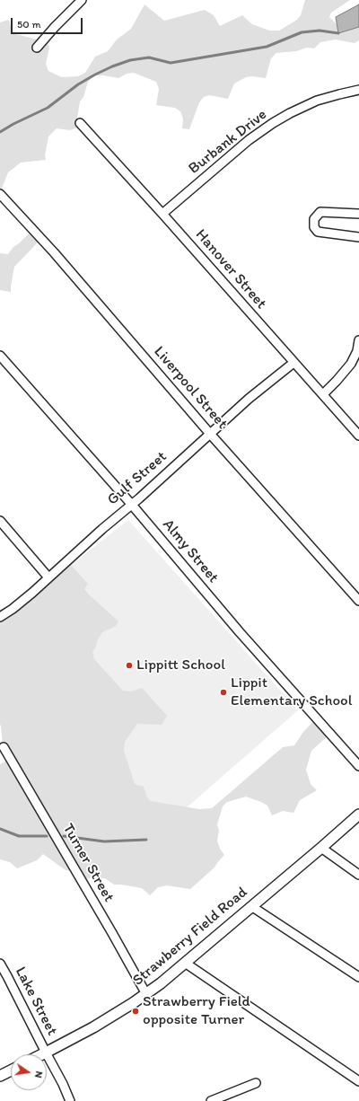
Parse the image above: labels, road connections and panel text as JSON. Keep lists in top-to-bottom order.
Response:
{
  "streets": {
    "street": [
      "Burbank Drive",
      "Hanover Street",
      "Liverpool Street",
      "Gulf Street",
      "Almy Street",
      "Turner Street",
      "Strawberry Field Road",
      "Lake Street"
    ]
  },
  "crossings": [
    ["Burbank Drive", "Hanover Street"],
    ["Hanover Street", "Gulf Street"],
    ["Liverpool Street", "Gulf Street"],
    ["Gulf Street", "Almy Street"],
    ["Turner Street", "Strawberry Field Road"],
    ["Strawberry Field Road", "Lake Street"]
  ],
  "places": ["Lippitt School", "Lippit Elementary School", "Strawberry Field opposite Turner"],
  "scale_bar": "50 m",
  "north": "right"
}
